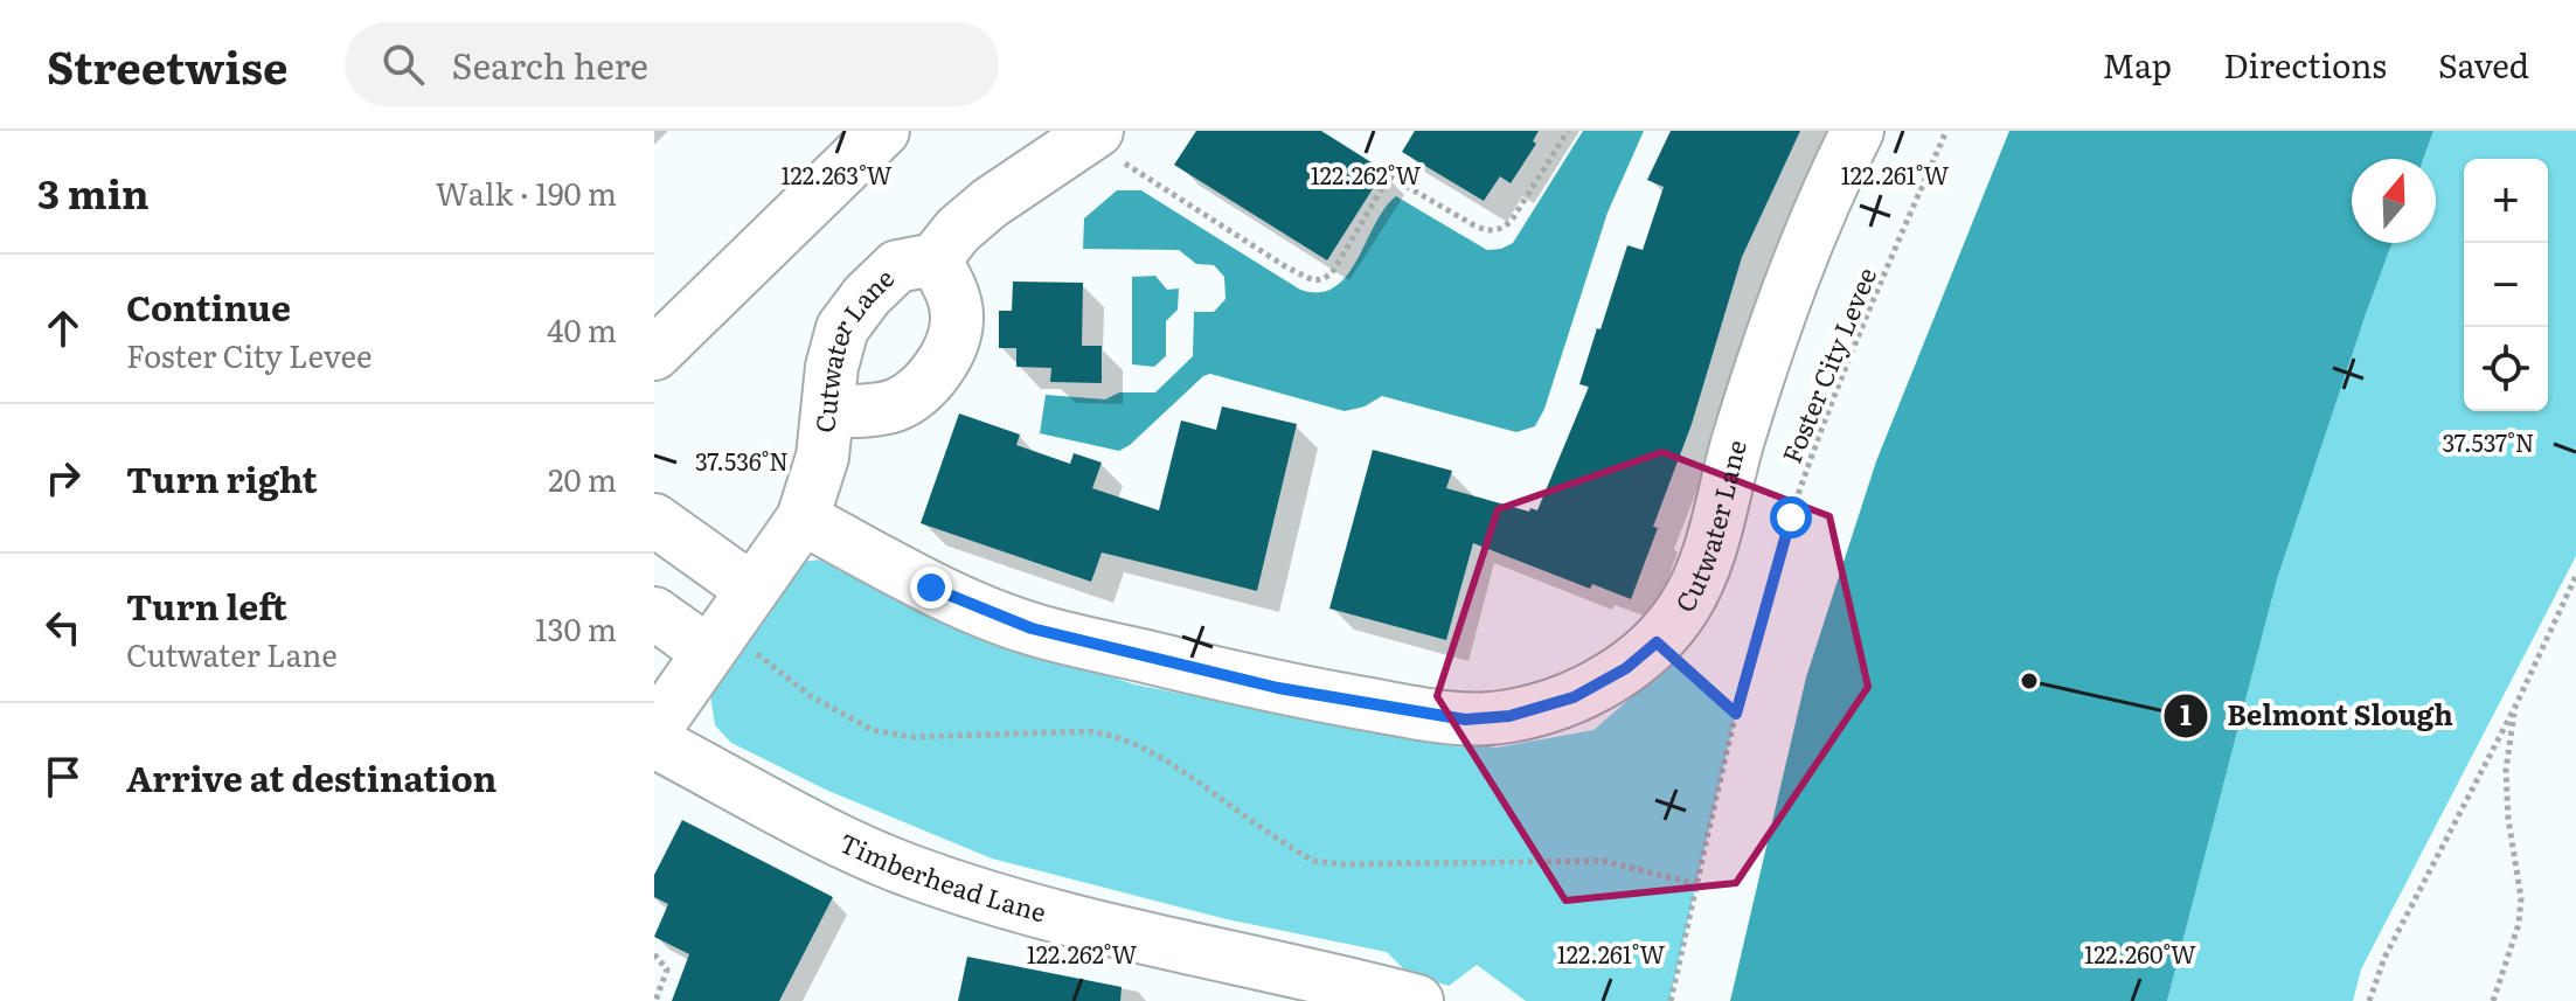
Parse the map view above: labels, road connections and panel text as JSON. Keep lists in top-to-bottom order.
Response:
{
  "streets": {
    "street": ["Cutwater Lane", "Timberhead Lane"],
    "path": ["Foster City Levee"]
  },
  "places": ["Belmont Slough"],
  "north": "top",
  "page": {
    "header": "Streetwise",
    "search": "Search here",
    "nav": ["Map", "Directions", "Saved"],
    "heading": ["3 min", "Walk · 190 m"],
    "map_buttons": ["+", "−"],
    "list": [
      ["Continue", "Foster City Levee", "40 m"],
      ["Turn right", "20 m"],
      ["Turn left", "Cutwater Lane", "130 m"],
      "Arrive at destination"
    ]
  },
  "coordinates": [
    "122.262°W",
    "122.261°W",
    "122.263°W",
    "37.537°N",
    "37.536°N",
    "122.260°W"
  ]
}
